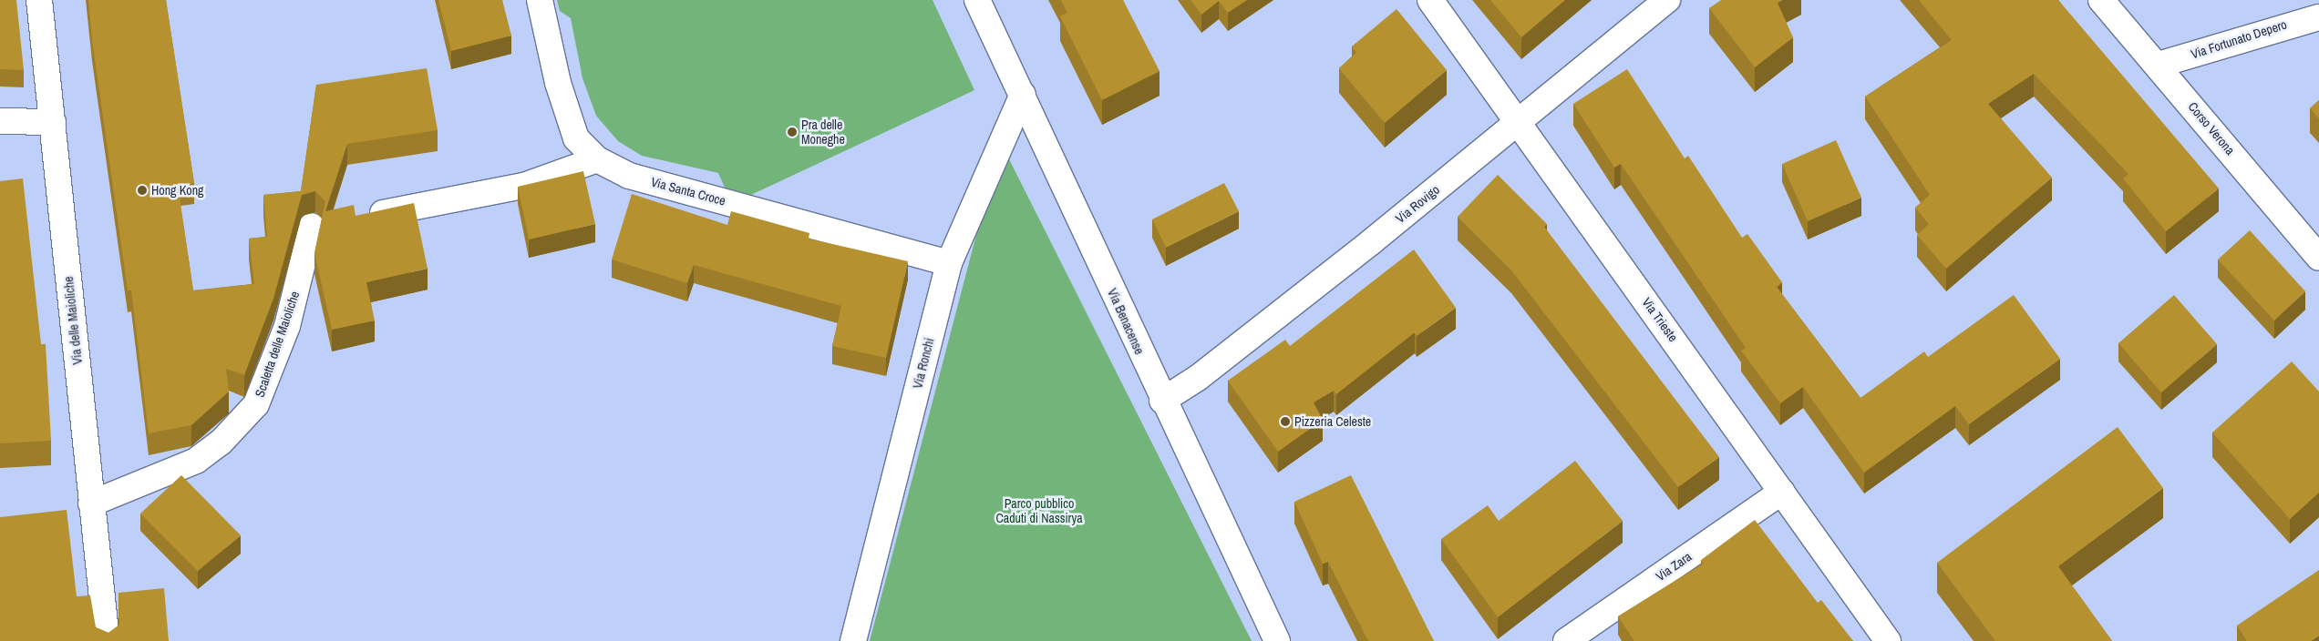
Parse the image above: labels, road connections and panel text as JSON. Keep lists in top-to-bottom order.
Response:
{
  "streets": {
    "street": [
      "Via Fortunato Depero",
      "Corso Verona",
      "Via Santa Croce",
      "Via Rovigo",
      "Via Trieste",
      "Via delle Maioliche",
      "Via Benacense",
      "Scaletta delle Maioliche",
      "Via Ronchi",
      "Via Zara"
    ]
  },
  "crossings": [
    ["Via Fortunato Depero", "Corso Verona"],
    ["Via Santa Croce", "Via Ronchi"],
    ["Via Rovigo", "Via Trieste"],
    ["Via Rovigo", "Via Benacense"],
    ["Via Trieste", "Via Zara"],
    ["Via delle Maioliche", "Scaletta delle Maioliche"],
    ["Via Benacense", "Via Ronchi"]
  ],
  "parks": ["Parco pubblico Caduti di Nassirya"],
  "places": ["Pra delle Moneghe", "Hong Kong", "Pizzeria Celeste"]
}
